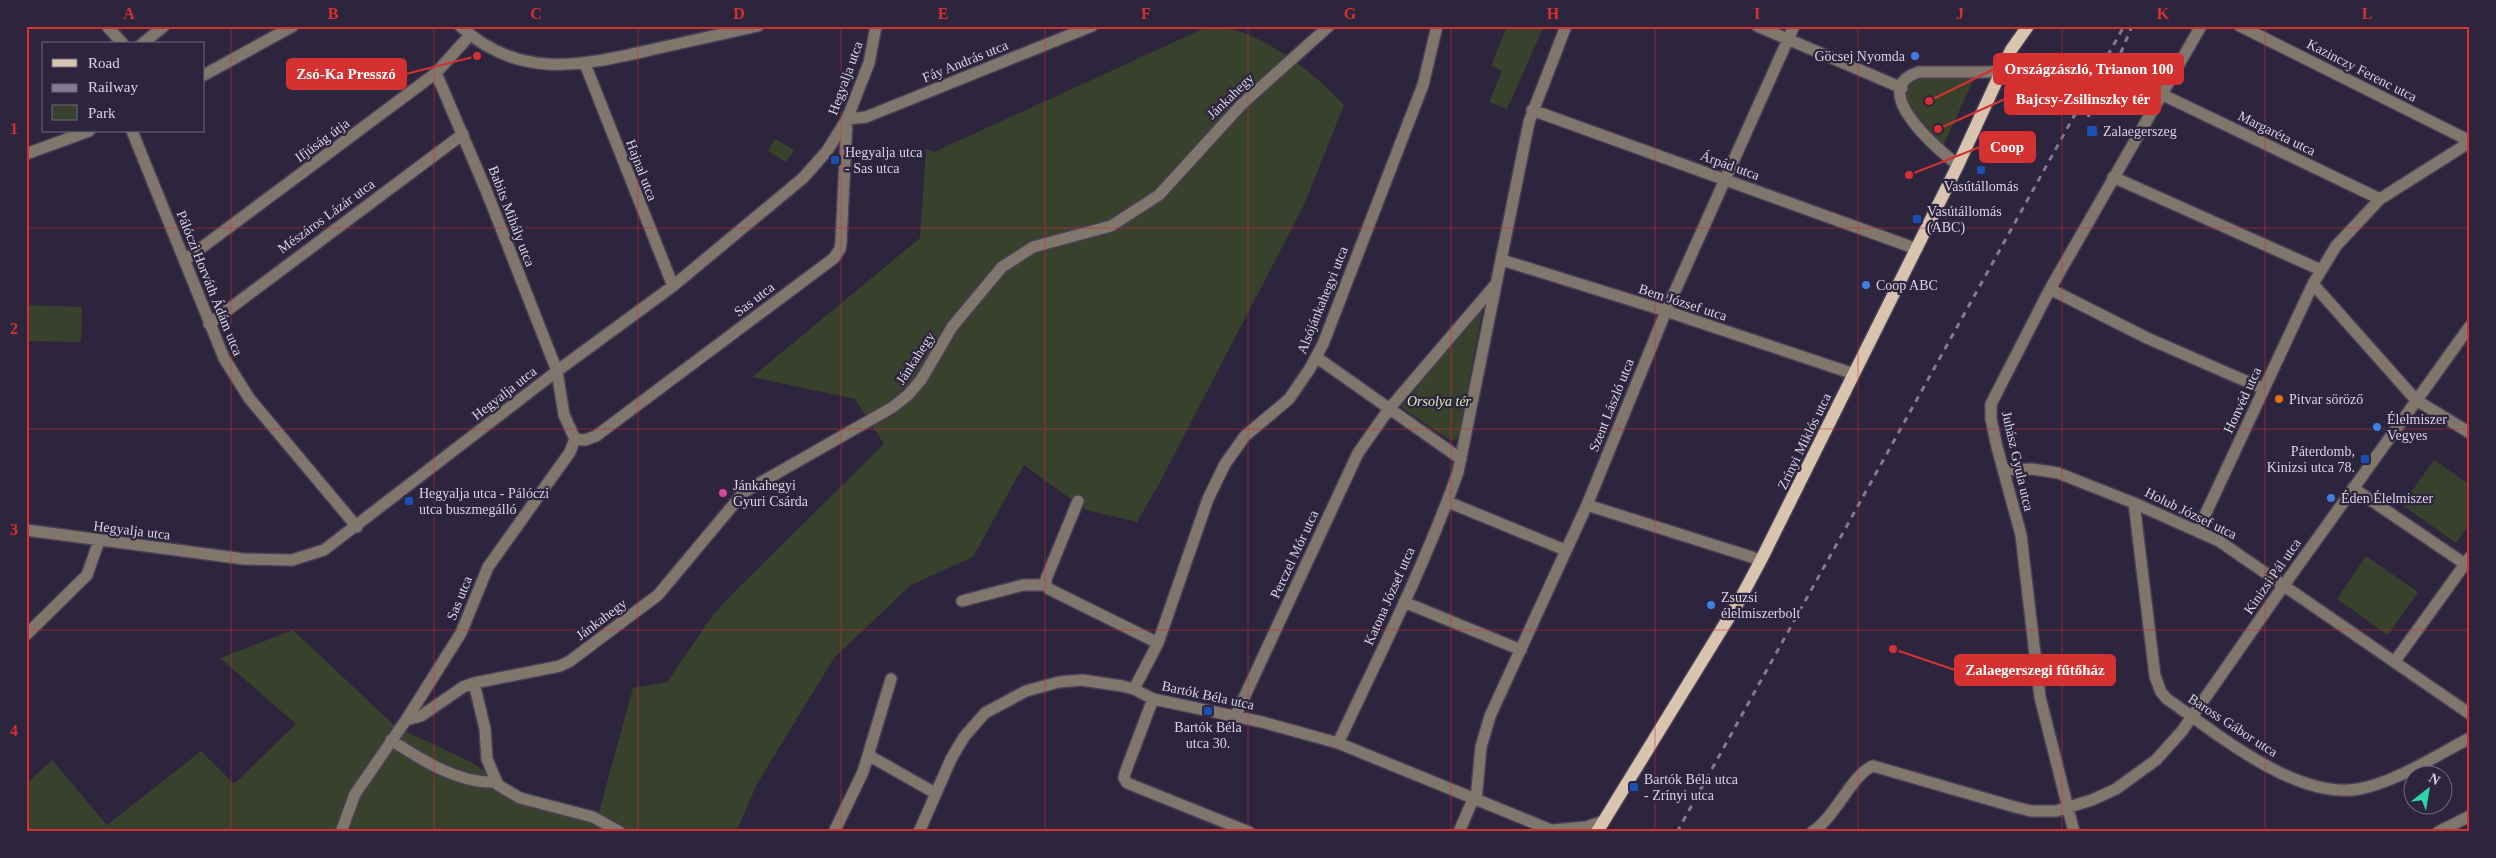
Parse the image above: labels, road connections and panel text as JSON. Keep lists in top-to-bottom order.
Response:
{
  "streets": {
    "main road": ["Zrínyi Miklós utca"],
    "street": [
      "Fáy András utca",
      "Kazinczy Ferenc utca",
      "Hegyalja utca",
      "Jánkahegy",
      "Margaréta utca",
      "Ifjúság útja",
      "Árpád utca",
      "Hajnal utca",
      "Mészáros Lázár utca",
      "Babits Mihály utca",
      "Pálóczi Horváth Ádám utca",
      "Sas utca",
      "Alsójánkahegyi utca",
      "Bem József utca",
      "Honvéd utca",
      "Szent László utca",
      "Juhász Gyula utca",
      "Holub József utca",
      "Perczel Mór utca",
      "Kinizsi Pál utca",
      "Katona József utca",
      "Bartók Béla utca",
      "Baross Gábor utca"
    ]
  },
  "crossings": [
    ["Fáy András utca", "Hegyalja utca"],
    ["Fáy András utca", "Sas utca"],
    ["Kazinczy Ferenc utca", "Honvéd utca"],
    ["Hegyalja utca", "Hajnal utca"],
    ["Hegyalja utca", "Babits Mihály utca"],
    ["Hegyalja utca", "Pálóczi Horváth Ádám utca"],
    ["Hegyalja utca", "Sas utca"],
    ["Jánkahegy", "Sas utca"],
    ["Margaréta utca", "Honvéd utca"],
    ["Margaréta utca", "Juhász Gyula utca"],
    ["Ifjúság útja", "Babits Mihály utca"],
    ["Ifjúság útja", "Pálóczi Horváth Ádám utca"],
    ["Árpád utca", "Szent László utca"],
    ["Árpád utca", "Zrínyi Miklós utca"],
    ["Mészáros Lázár utca", "Babits Mihály utca"],
    ["Mészáros Lázár utca", "Pálóczi Horváth Ádám utca"],
    ["Alsójánkahegyi utca", "Bartók Béla utca"],
    ["Bem József utca", "Szent László utca"],
    ["Bem József utca", "Zrínyi Miklós utca"],
    ["Honvéd utca", "Holub József utca"],
    ["Szent László utca", "Bartók Béla utca"],
    ["Juhász Gyula utca", "Holub József utca"],
    ["Juhász Gyula utca", "Kinizsi Pál utca"],
    ["Holub József utca", "Kinizsi Pál utca"],
    ["Holub József utca", "Baross Gábor utca"],
    ["Perczel Mór utca", "Bartók Béla utca"],
    ["Kinizsi Pál utca", "Baross Gábor utca"],
    ["Katona József utca", "Bartók Béla utca"]
  ],
  "parks": ["Orsolya tér"],
  "places": {
    "other": [
      "Zsó-Ka Presszó",
      "Göcsej Nyomda",
      "Országzászló, Trianon 100",
      "Bajcsy-Zsilinszky tér",
      "Coop",
      "Coop ABC",
      "Pitvar söröző",
      "Élelmiszer Vegyes",
      "Jánkahegyi Gyuri Csárda",
      "Éden Élelmiszer",
      "Zsuzsi élelmiszerbolt",
      "Zalaegerszegi fűtőház"
    ],
    "transit": [
      "Zalaegerszeg",
      "Hegyalja utca - Sas utca",
      "Vasútállomás",
      "Vasútállomás (ABC)",
      "Páterdomb, Kinizsi utca 78.",
      "Hegyalja utca - Pálóczi utca buszmegálló",
      "Bartók Béla utca 30.",
      "Bartók Béla utca - Zrínyi utca"
    ]
  },
  "legend": ["Road", "Railway", "Park"],
  "north": "top right",
  "grid": {
    "columns": [
      "A",
      "B",
      "C",
      "D",
      "E",
      "F",
      "G",
      "H",
      "I",
      "J",
      "K",
      "L"
    ],
    "rows": [
      "1",
      "2",
      "3",
      "4"
    ]
  }
}
